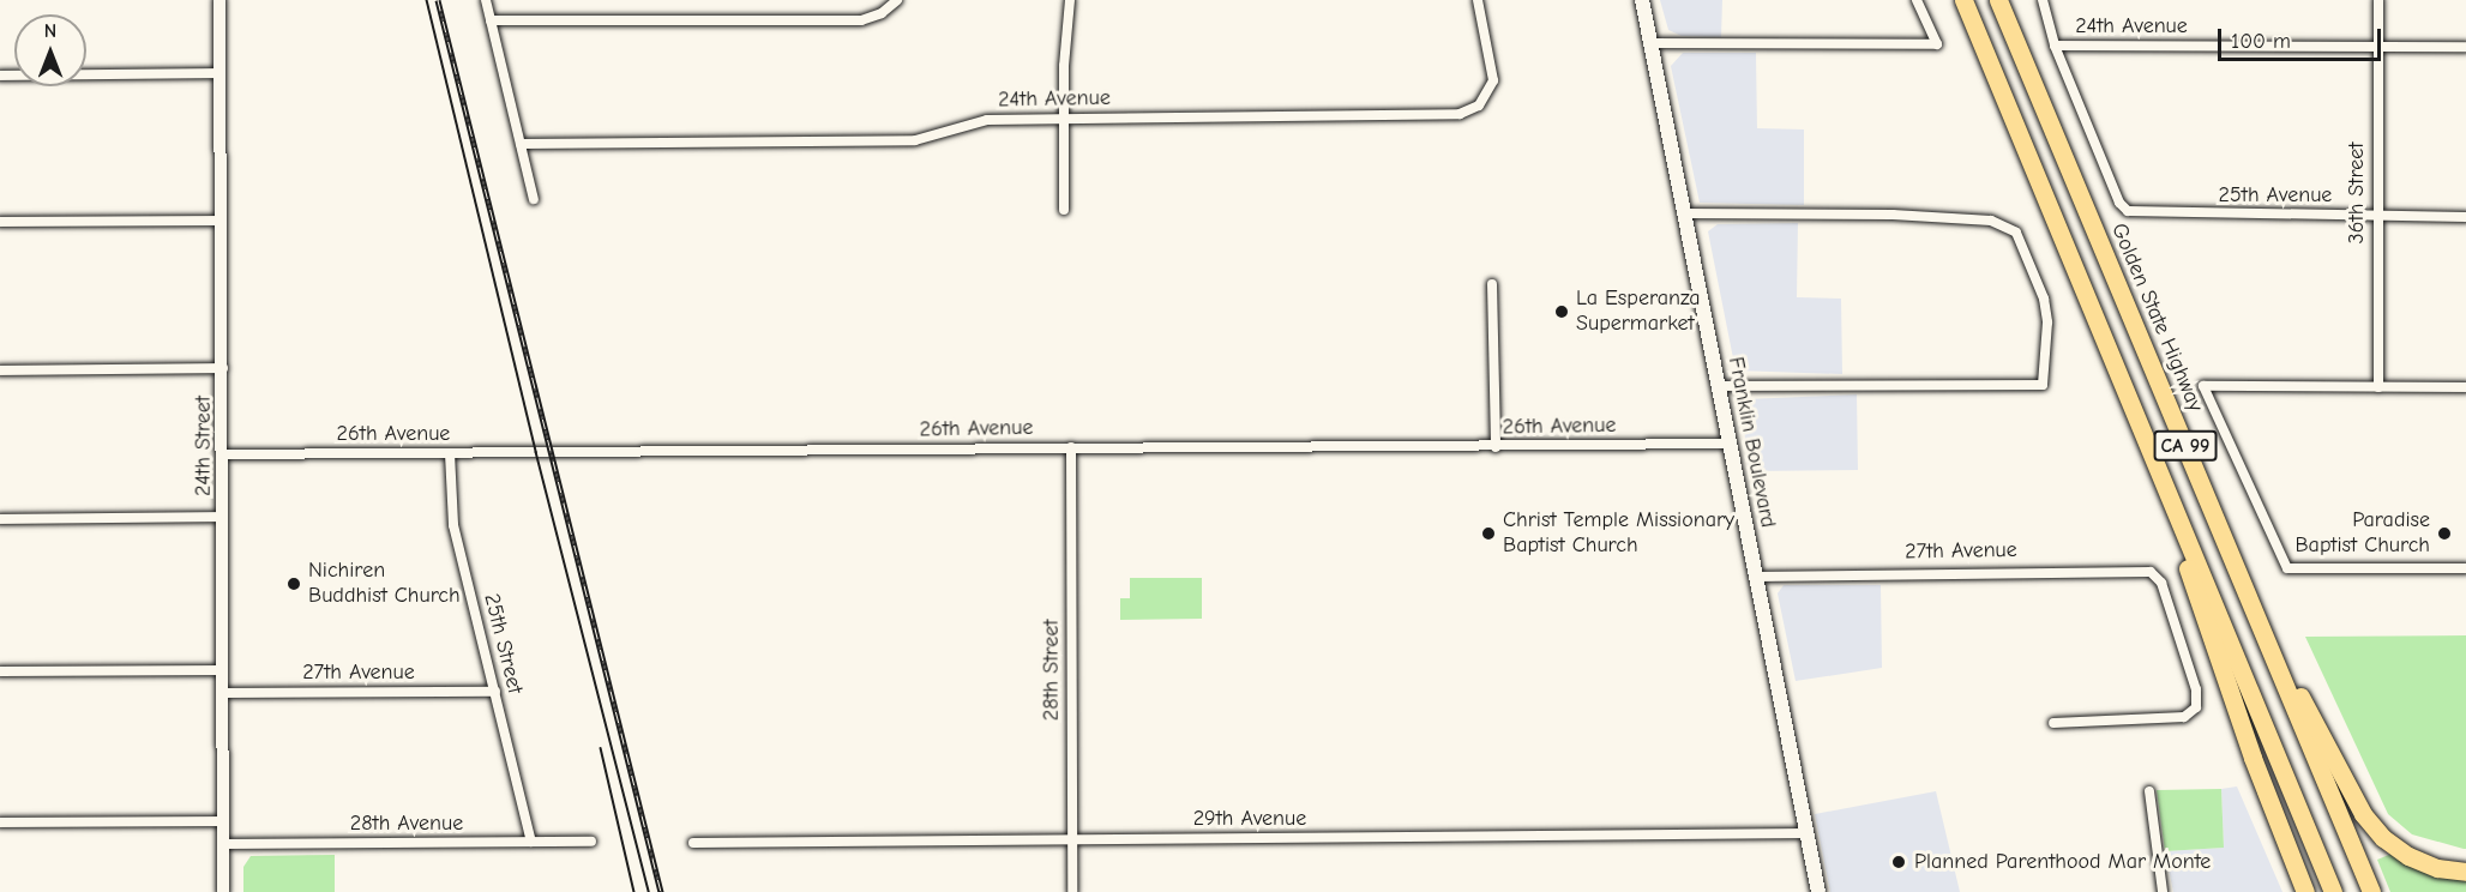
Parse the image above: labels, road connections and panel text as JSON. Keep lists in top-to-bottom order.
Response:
{
  "streets": {
    "highway": ["Golden State Highway", "CA 99"],
    "main road": ["Franklin Boulevard"],
    "street": [
      "24th Avenue",
      "36th Street",
      "25th Avenue",
      "26th Avenue",
      "24th Street",
      "27th Avenue",
      "25th Street",
      "28th Street",
      "29th Avenue",
      "28th Avenue"
    ]
  },
  "crossings": [
    ["24th Avenue", "36th Street"],
    ["24th Avenue", "25th Avenue"],
    ["36th Street", "25th Avenue"],
    ["26th Avenue", "Franklin Boulevard"],
    ["26th Avenue", "24th Street"],
    ["26th Avenue", "25th Street"],
    ["26th Avenue", "28th Street"],
    ["Franklin Boulevard", "27th Avenue"],
    ["Franklin Boulevard", "29th Avenue"],
    ["24th Street", "27th Avenue"],
    ["24th Street", "28th Avenue"],
    ["27th Avenue", "25th Street"],
    ["25th Street", "28th Avenue"],
    ["28th Street", "29th Avenue"]
  ],
  "places": [
    "La Esperanza Supermarket",
    "Christ Temple Missionary Baptist Church",
    "Paradise Baptist Church",
    "Nichiren Buddhist Church",
    "Planned Parenthood Mar Monte"
  ],
  "scale_bar": "100 m",
  "north": "top"
}
